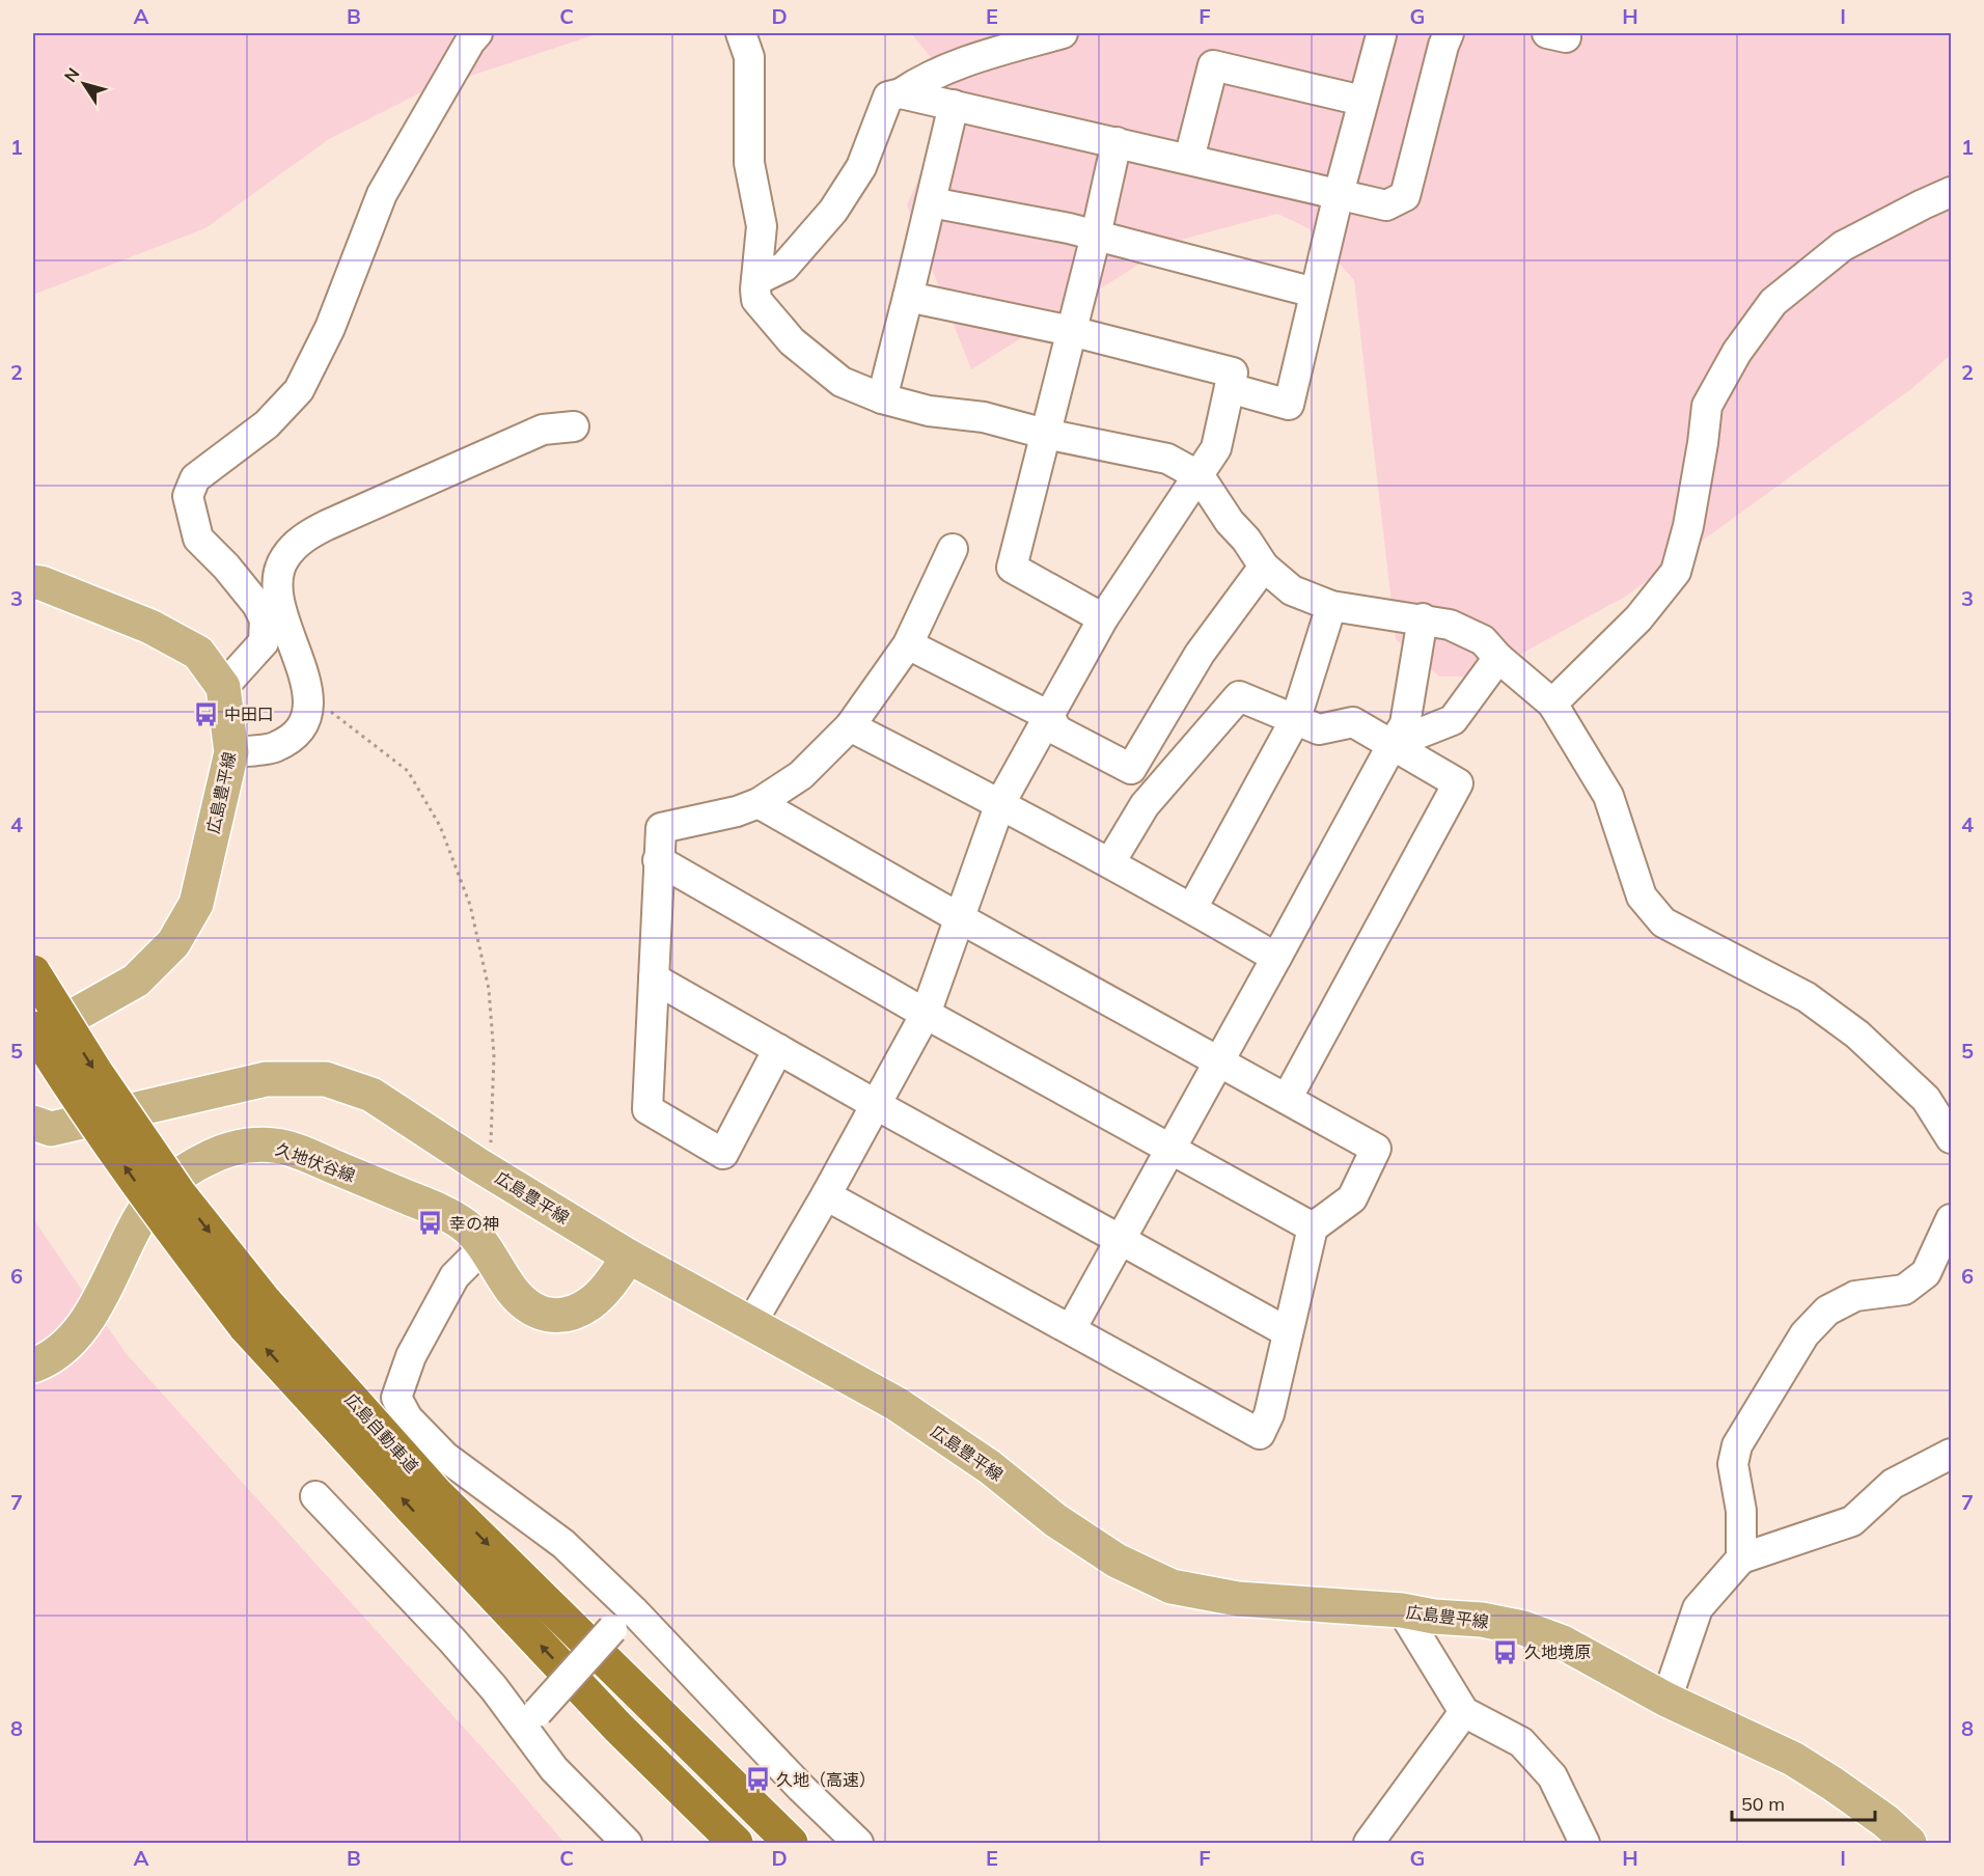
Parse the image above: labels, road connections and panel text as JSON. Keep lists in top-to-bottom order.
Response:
{
  "streets": {
    "highway": ["広島自動車道"],
    "main road": ["広島豊平線", "久地伏谷線"]
  },
  "crossings": [
    ["広島豊平線", "久地伏谷線"]
  ],
  "places": {
    "bus stop": [
      "中田口",
      "幸の神",
      "久地境原",
      "久地（高速）"
    ]
  },
  "scale_bar": "50 m",
  "north": "top left",
  "grid": {
    "columns": [
      "A",
      "B",
      "C",
      "D",
      "E",
      "F",
      "G",
      "H",
      "I"
    ],
    "rows": [
      "1",
      "2",
      "3",
      "4",
      "5",
      "6",
      "7",
      "8"
    ]
  }
}
